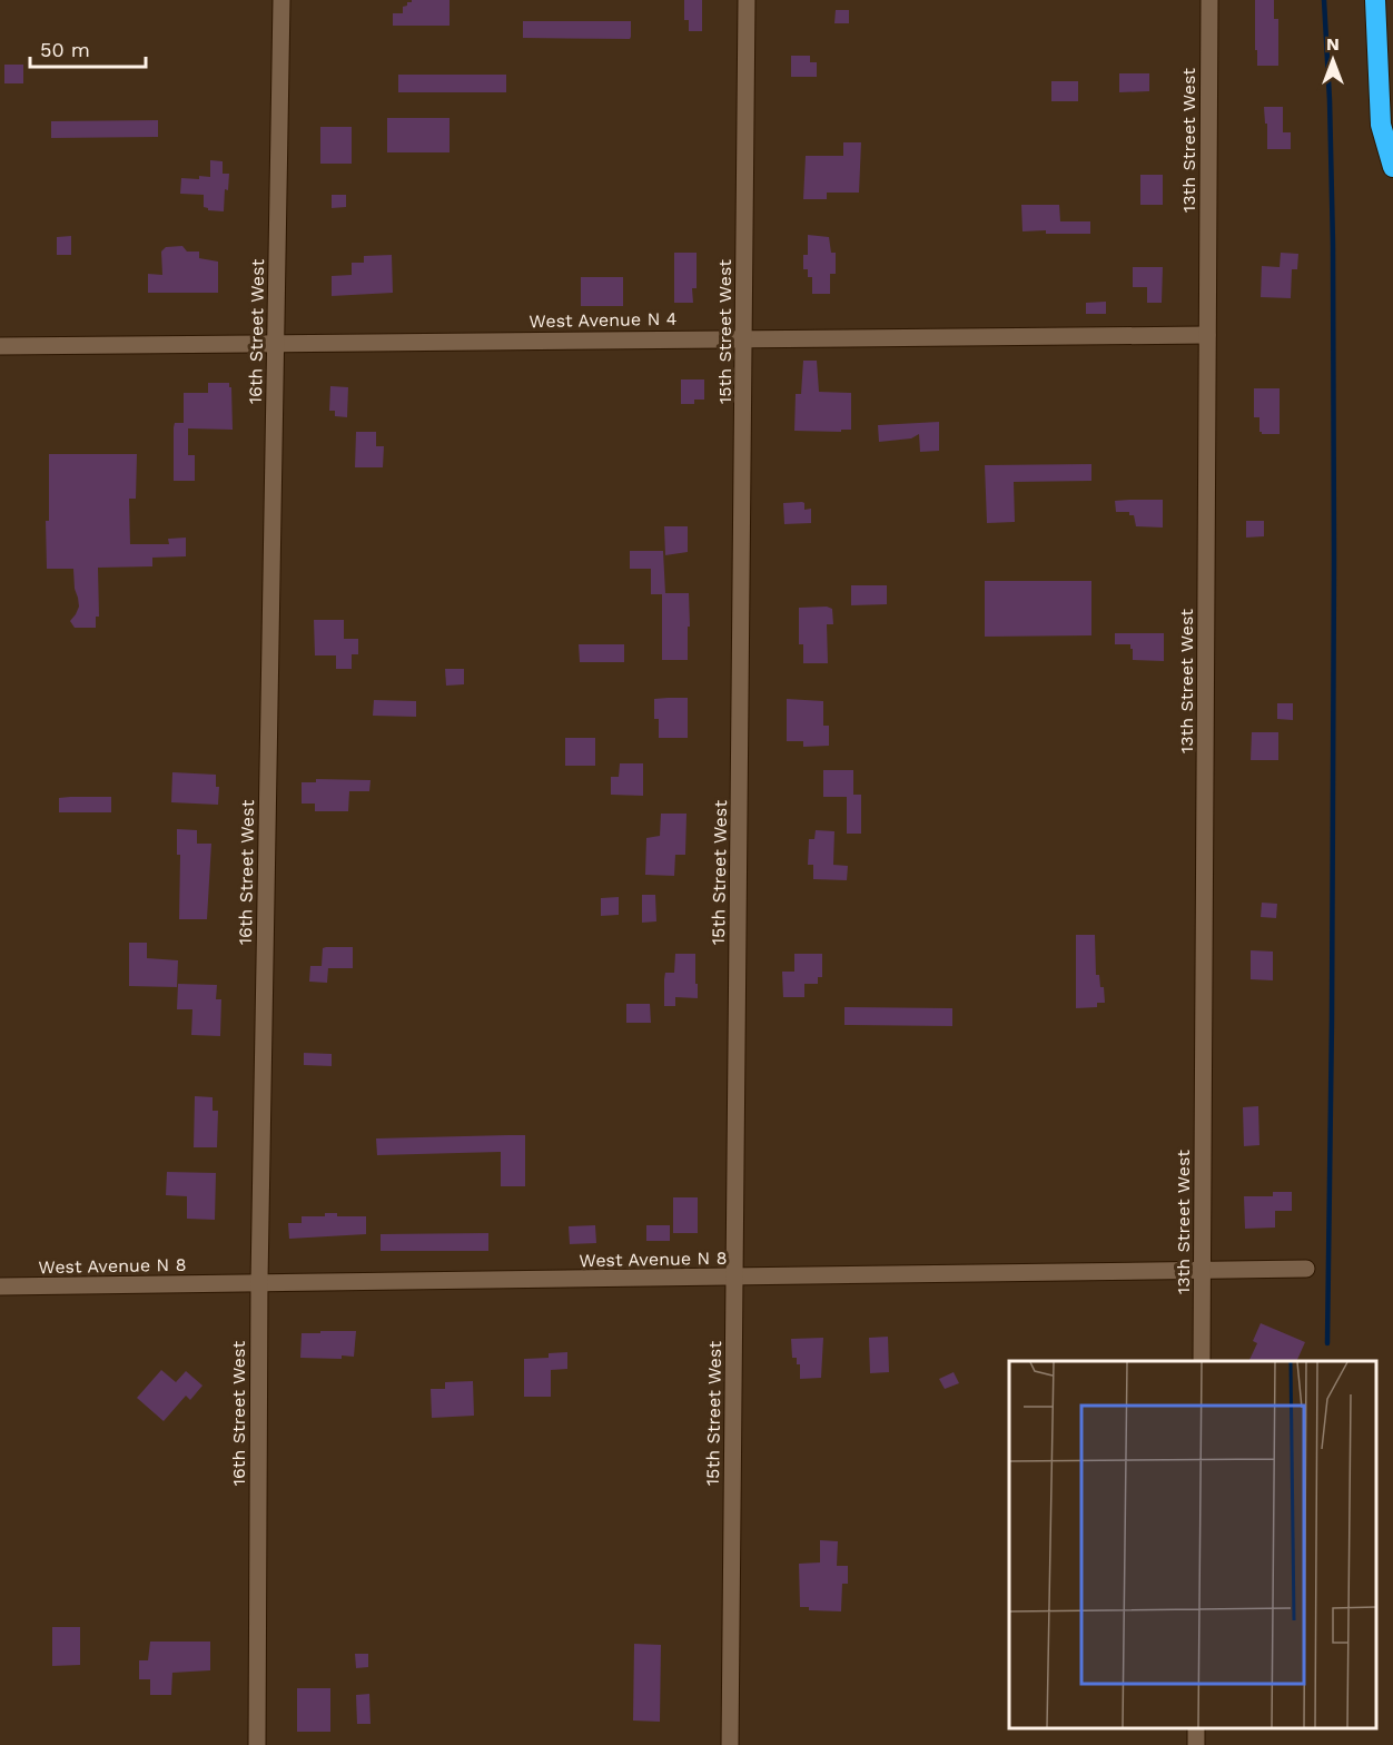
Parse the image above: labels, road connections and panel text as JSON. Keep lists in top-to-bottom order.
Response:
{
  "streets": {
    "street": [
      "13th Street West",
      "West Avenue N 4",
      "16th Street West",
      "15th Street West",
      "West Avenue N 8"
    ]
  },
  "crossings": [
    ["13th Street West", "West Avenue N 4"],
    ["13th Street West", "West Avenue N 8"],
    ["West Avenue N 4", "16th Street West"],
    ["West Avenue N 4", "15th Street West"],
    ["16th Street West", "West Avenue N 8"],
    ["15th Street West", "West Avenue N 8"]
  ],
  "scale_bar": "50 m",
  "north": "top"
}
